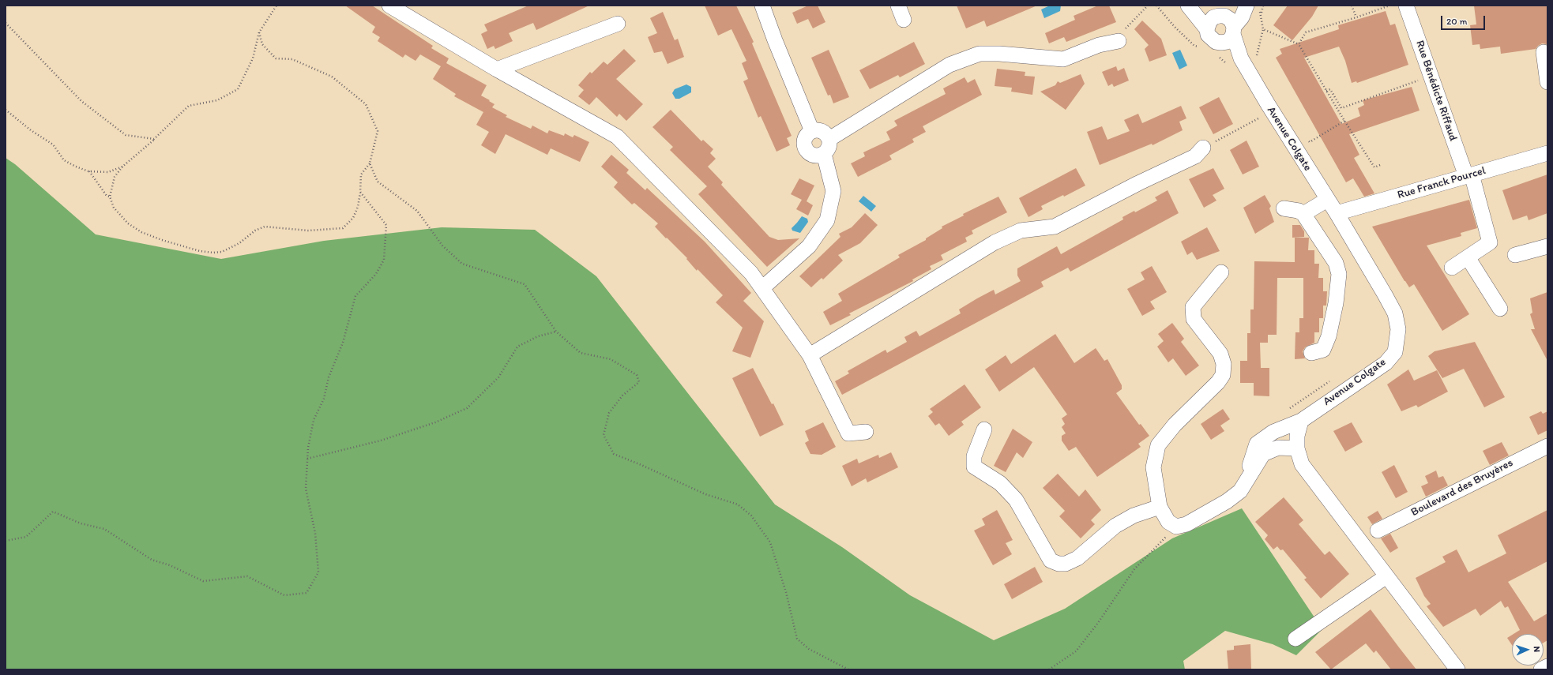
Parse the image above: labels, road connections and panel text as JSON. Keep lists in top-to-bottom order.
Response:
{
  "streets": {
    "street": [
      "Rue Bénédicte Riffaud",
      "Avenue Colgate",
      "Rue Franck Pourcel",
      "Boulevard des Bruyères"
    ]
  },
  "crossings": [
    ["Rue Bénédicte Riffaud", "Rue Franck Pourcel"],
    ["Avenue Colgate", "Rue Franck Pourcel"]
  ],
  "scale_bar": "20 m",
  "north": "right"
}
